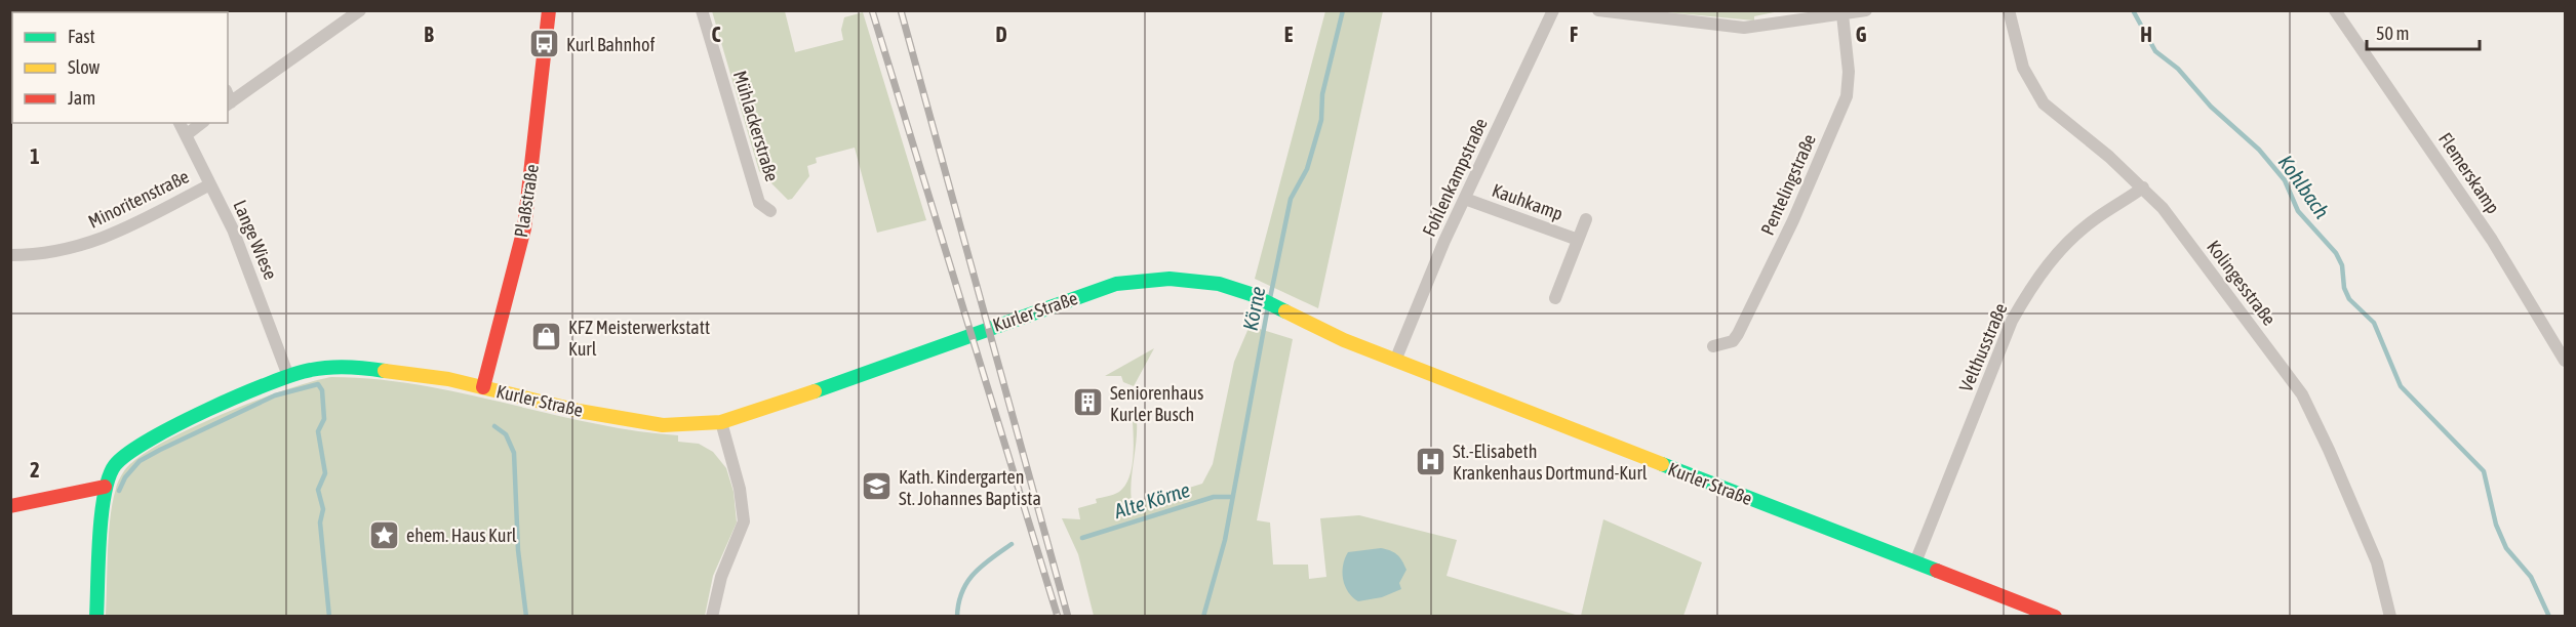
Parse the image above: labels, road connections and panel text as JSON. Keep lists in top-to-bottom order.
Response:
{
  "streets": {
    "main road": ["Plaßstraße", "Kurler Straße"],
    "street": [
      "Mühlackerstraße",
      "Flemerskamp",
      "Fohlenkampstraße",
      "Pentelingstraße",
      "Minoritenstraße",
      "Kauhkamp",
      "Lange Wiese",
      "Kolingesstraße",
      "Velthusstraße"
    ]
  },
  "crossings": [
    ["Fohlenkampstraße", "Kauhkamp"],
    ["Fohlenkampstraße", "Kurler Straße"],
    ["Minoritenstraße", "Lange Wiese"],
    ["Plaßstraße", "Kurler Straße"],
    ["Lange Wiese", "Kurler Straße"],
    ["Kolingesstraße", "Velthusstraße"],
    ["Kurler Straße", "Velthusstraße"]
  ],
  "water": ["Kohlbach", "Körne", "Alte Körne"],
  "places": {
    "bus stop": ["Kurl Bahnhof"],
    "shop": ["KFZ Meisterwerkstatt Kurl"],
    "building": ["Seniorenhaus Kurler Busch"],
    "hospital": ["St.-Elisabeth Krankenhaus Dortmund-Kurl"],
    "school or university": ["Kath. Kindergarten St. Johannes Baptista"],
    "place": ["ehem. Haus Kurl"]
  },
  "legend": ["Fast", "Slow", "Jam"],
  "scale_bar": "50 m",
  "grid": {
    "columns": [
      "B",
      "C",
      "D",
      "E",
      "F",
      "G",
      "H"
    ],
    "rows": ["1", "2"]
  }
}
